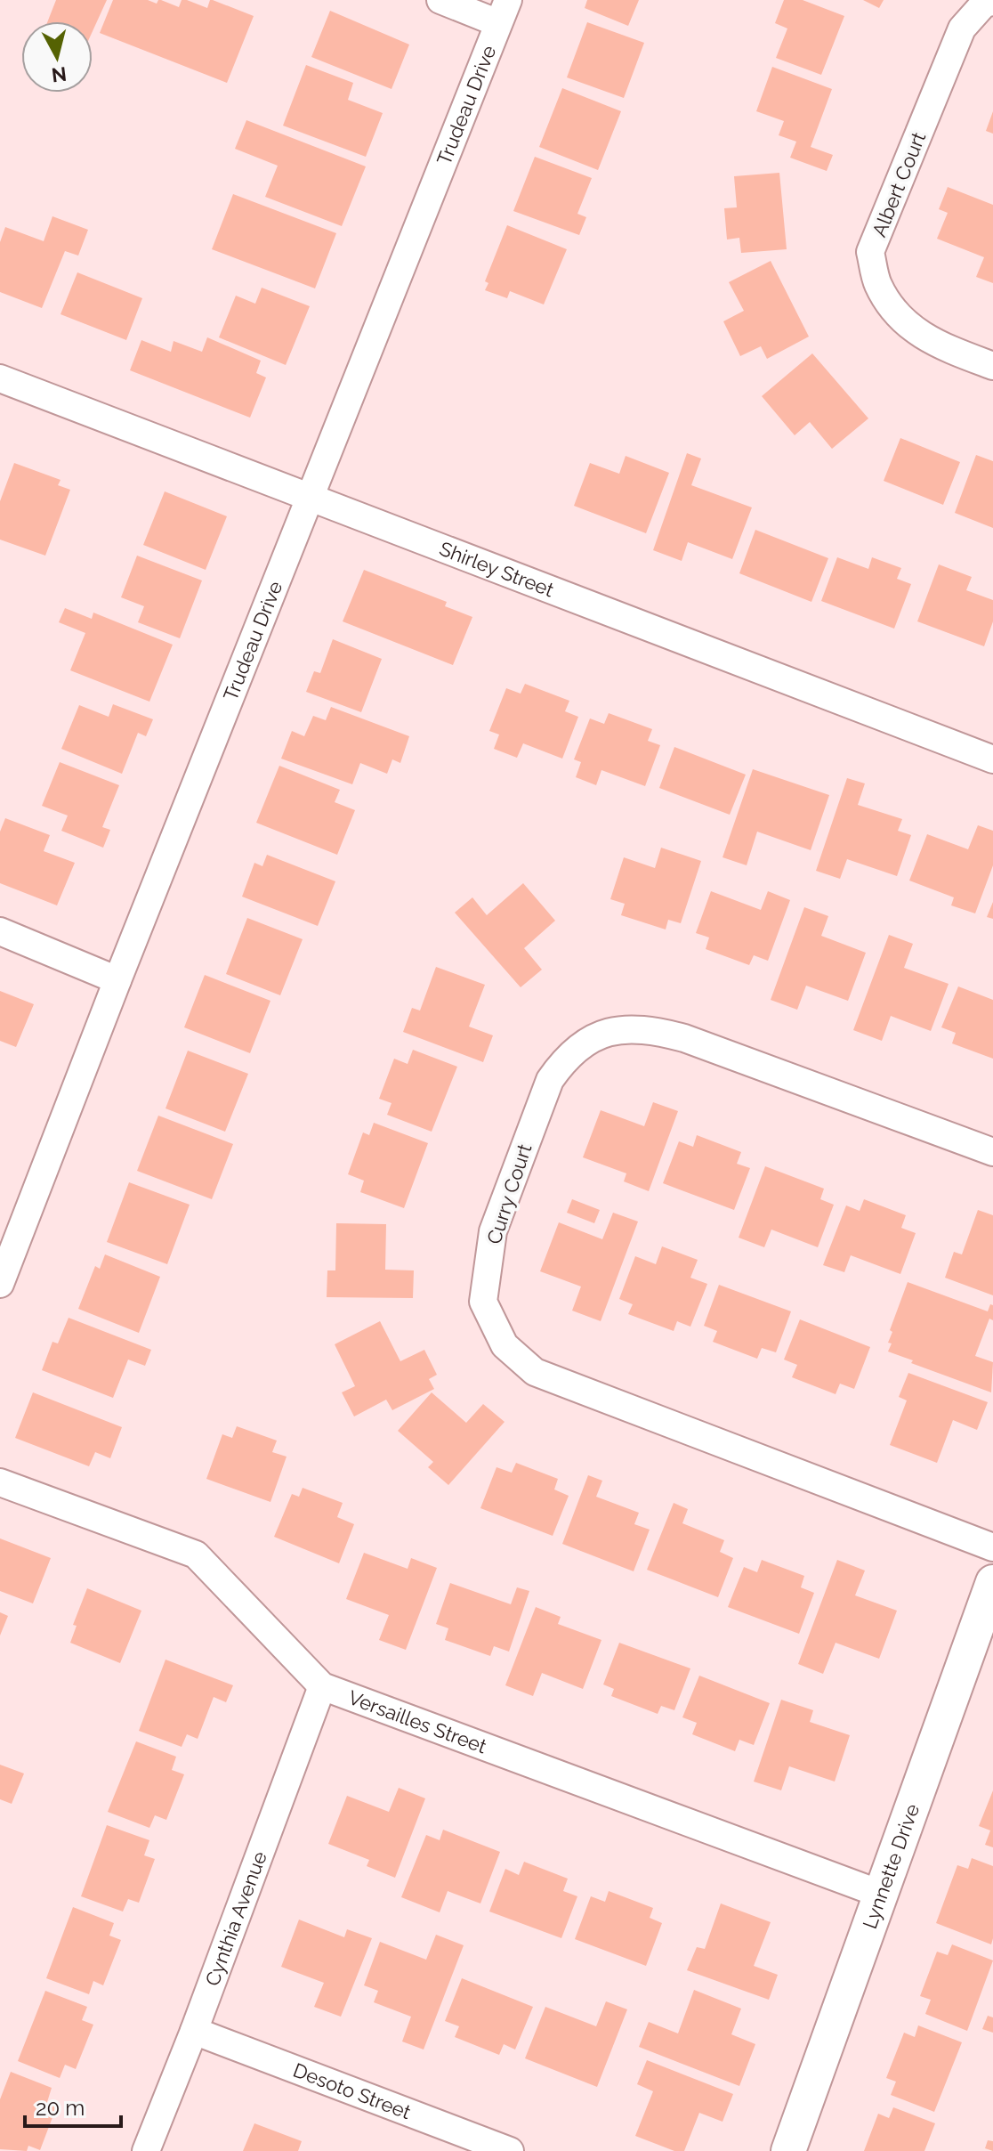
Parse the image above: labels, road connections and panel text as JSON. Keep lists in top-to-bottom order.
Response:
{
  "streets": {
    "street": [
      "Trudeau Drive",
      "Albert Court",
      "Shirley Street",
      "Curry Court",
      "Versailles Street",
      "Lynnette Drive",
      "Cynthia Avenue",
      "Desoto Street"
    ]
  },
  "crossings": [
    ["Trudeau Drive", "Shirley Street"],
    ["Versailles Street", "Lynnette Drive"],
    ["Versailles Street", "Cynthia Avenue"],
    ["Cynthia Avenue", "Desoto Street"]
  ],
  "scale_bar": "20 m",
  "north": "bottom"
}
